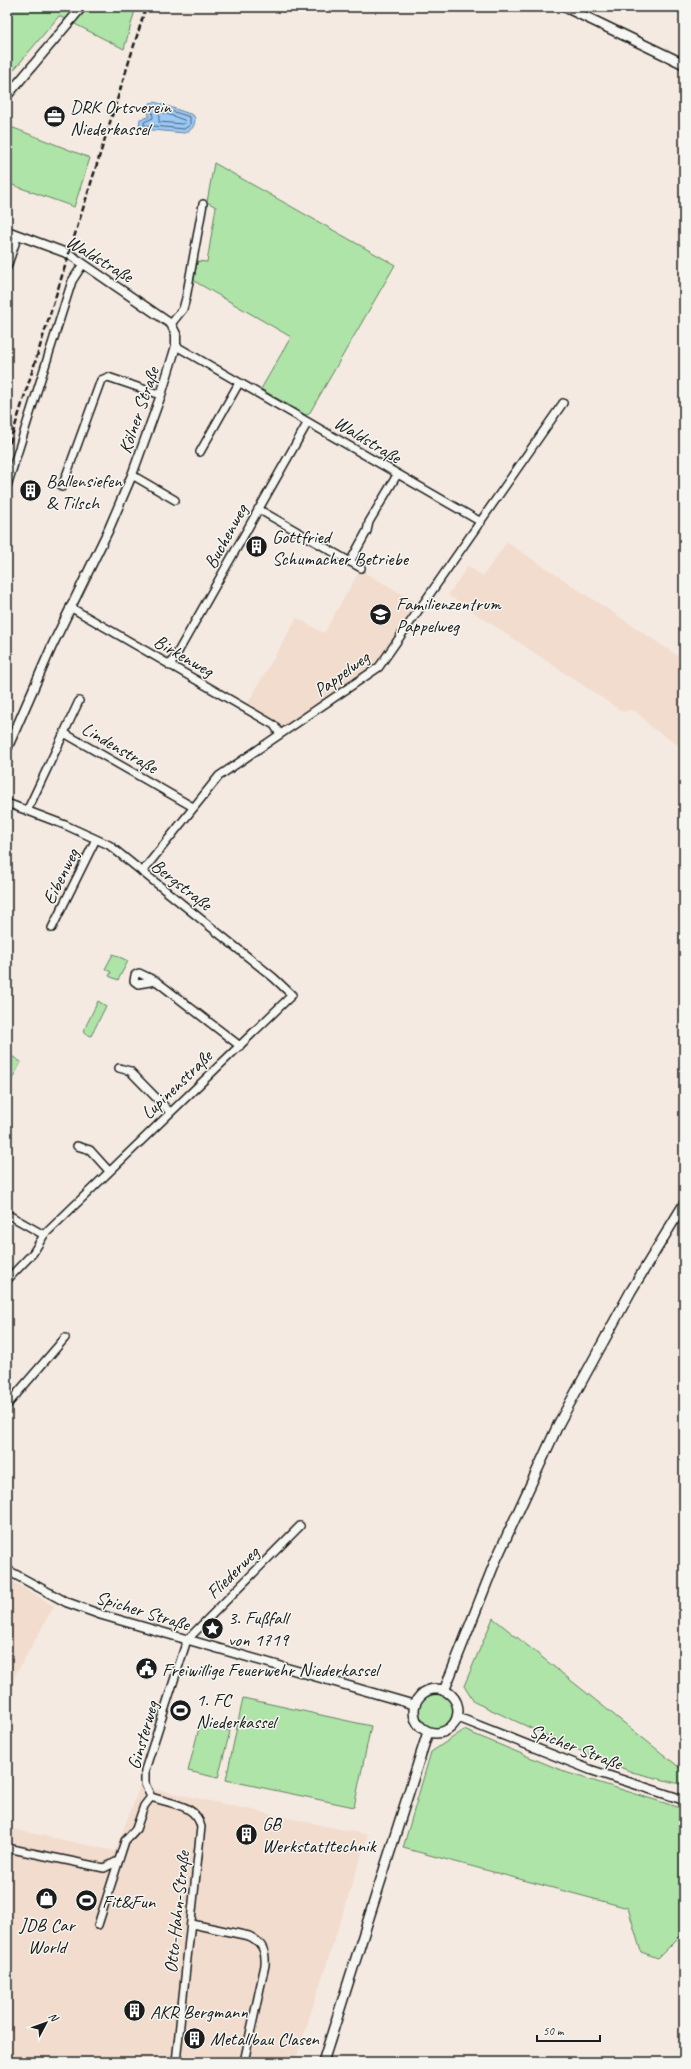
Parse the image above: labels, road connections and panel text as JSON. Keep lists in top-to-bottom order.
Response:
{
  "streets": {
    "street": [
      "Waldstraße",
      "Kölner Straße",
      "Buchenweg",
      "Birkenweg",
      "Pappelweg",
      "Lindenstraße",
      "Eibenweg",
      "Bergstraße",
      "Lupinenstraße",
      "Fliederweg",
      "Spicher Straße",
      "Ginsterweg",
      "Otto-Hahn-Straße"
    ]
  },
  "crossings": [
    ["Waldstraße", "Kölner Straße"],
    ["Waldstraße", "Buchenweg"],
    ["Waldstraße", "Pappelweg"],
    ["Kölner Straße", "Birkenweg"],
    ["Buchenweg", "Birkenweg"],
    ["Birkenweg", "Pappelweg"],
    ["Pappelweg", "Lindenstraße"],
    ["Pappelweg", "Bergstraße"],
    ["Lindenstraße", "Bergstraße"],
    ["Eibenweg", "Bergstraße"],
    ["Bergstraße", "Lupinenstraße"],
    ["Fliederweg", "Spicher Straße"],
    ["Fliederweg", "Ginsterweg"],
    ["Spicher Straße", "Ginsterweg"],
    ["Ginsterweg", "Otto-Hahn-Straße"]
  ],
  "places": {
    "office": ["DRK Ortsverein Niederkassel"],
    "building": [
      "Ballensiefen & Tilsch",
      "Gottfried Schumacher Betriebe",
      "GB Werkstatttechnik",
      "AKR Bergmann",
      "Metallbau Clasen"
    ],
    "school or university": ["Familienzentrum Pappelweg"],
    "place": ["3. Fußfall von 1719"],
    "public building": ["Freiwillige Feuerwehr Niederkassel"],
    "sports": ["1. FC Niederkassel", "Fit&Fun"],
    "shop": ["JDB Car World"]
  },
  "scale_bar": "50 m",
  "north": "top right"
}
